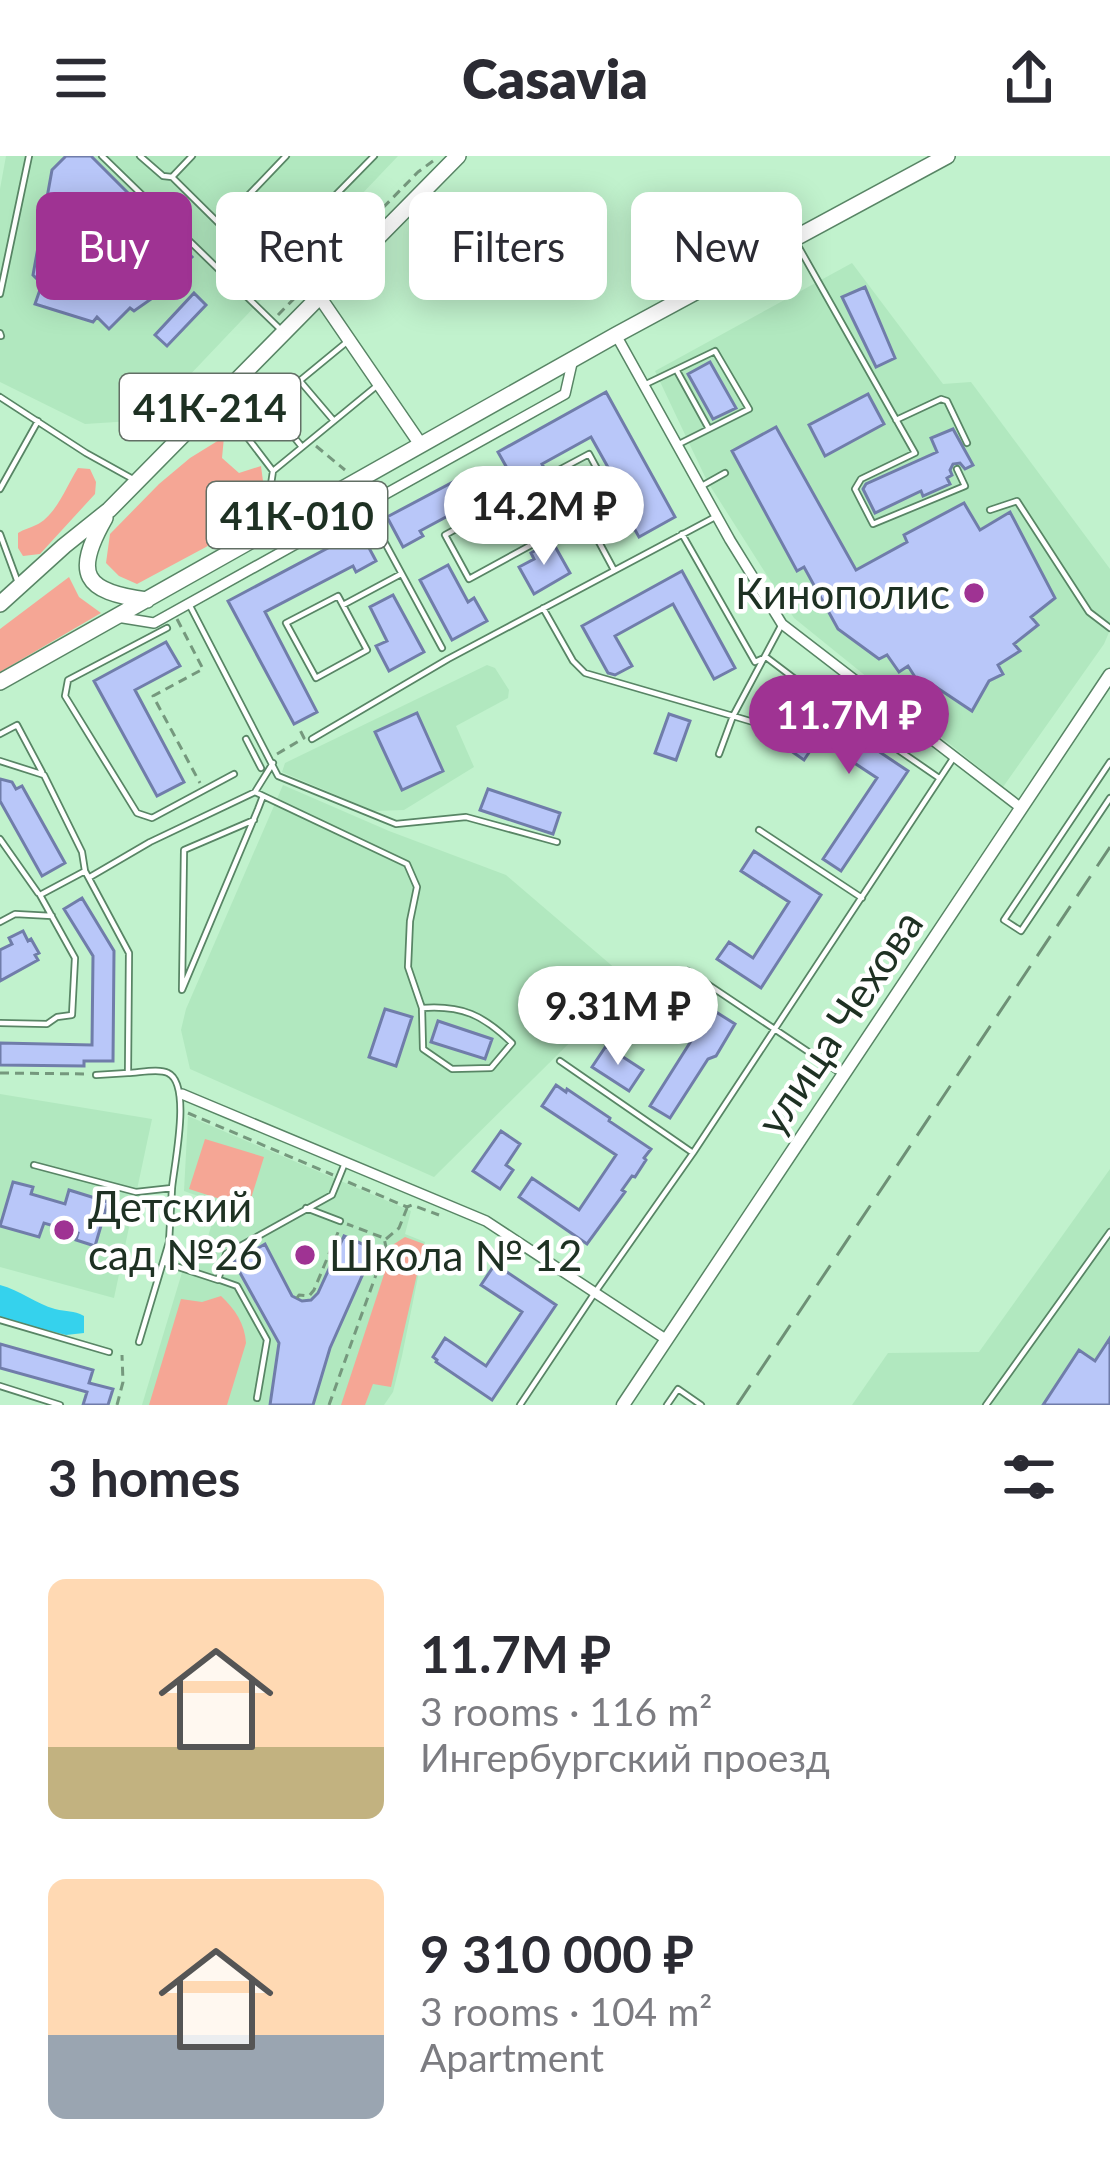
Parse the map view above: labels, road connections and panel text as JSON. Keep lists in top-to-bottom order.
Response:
{
  "streets": {
    "main road": ["41К-214", "41К-010"],
    "street": ["улица Чехова"]
  },
  "places": ["Кинополис", "Детский сад №26", "Школа № 12"],
  "page": {
    "header": "Casavia",
    "chip": [
      "Buy",
      "Rent",
      "Filters",
      "New"
    ],
    "price": ["14.2M ₽", "11.7M ₽", "9.31M ₽"],
    "heading": "3 homes",
    "list": [
      {
        "name": "11.7M ₽",
        "note": "3 rooms · 116 m² · Ингербургский проезд"
      },
      {
        "name": "9 310 000 ₽",
        "note": "3 rooms · 104 m² · Apartment"
      }
    ]
  }
}
